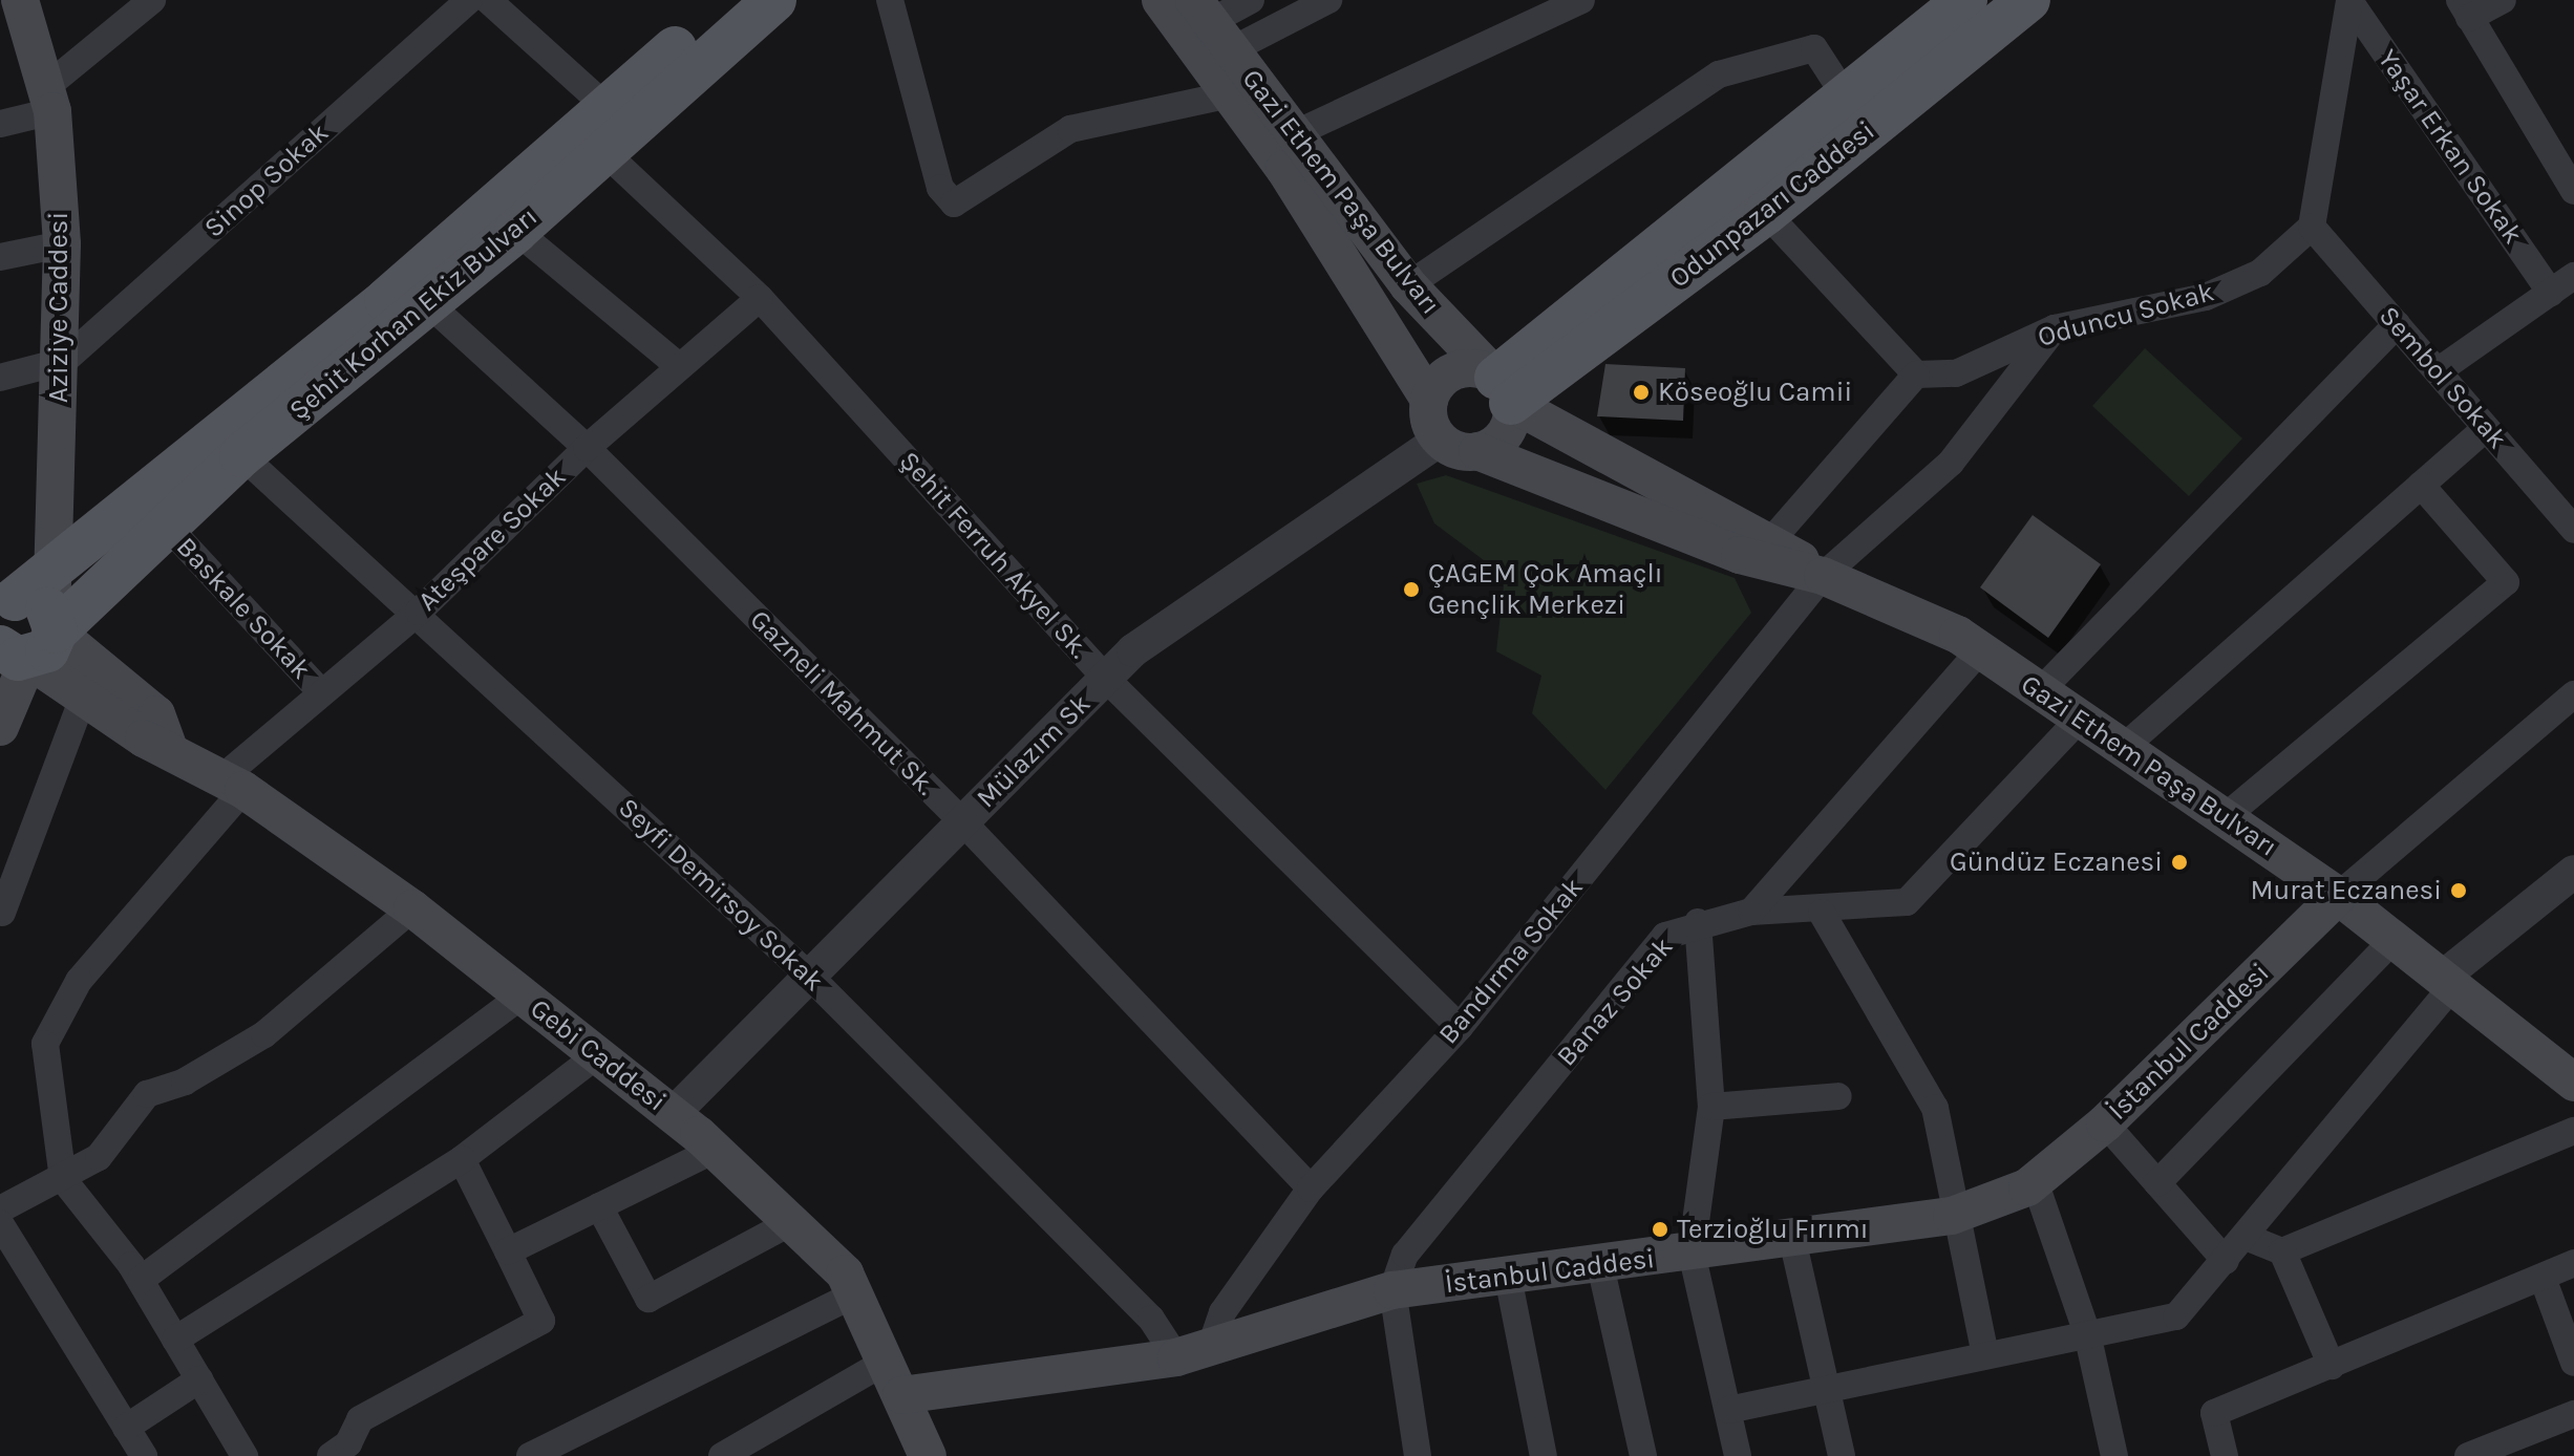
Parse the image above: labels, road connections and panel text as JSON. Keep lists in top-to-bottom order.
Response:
{
  "streets": {
    "main road": [
      "Gazi Ethem Paşa Bulvarı",
      "Odunpazarı Caddesi",
      "Aziziye Caddesi",
      "Şehit Korhan Ekiz Bulvarı",
      "İstanbul Caddesi",
      "Gebi Caddesi"
    ],
    "street": [
      "Yaşar Erkan Sokak",
      "Sinop Sokak",
      "Oduncu Sokak",
      "Sembol Sokak",
      "Ateşpare Sokak",
      "Şehit Ferruh Akyel Sk.",
      "Baskale Sokak",
      "Gazneli Mahmut Sk.",
      "Mülazım Sk",
      "Seyfi Demirsoy Sokak",
      "Bandırma Sokak",
      "Banaz Sokak"
    ]
  },
  "crossings": [
    ["Sinop Sokak", "Aziziye Caddesi"],
    ["Gazi Ethem Paşa Bulvarı", "Odunpazarı Caddesi"],
    ["Gazi Ethem Paşa Bulvarı", "Mülazım Sk"],
    ["Gazi Ethem Paşa Bulvarı", "Bandırma Sokak"],
    ["Gazi Ethem Paşa Bulvarı", "Banaz Sokak"],
    ["Gazi Ethem Paşa Bulvarı", "İstanbul Caddesi"],
    ["Odunpazarı Caddesi", "Mülazım Sk"],
    ["Aziziye Caddesi", "Şehit Korhan Ekiz Bulvarı"],
    ["Aziziye Caddesi", "Gebi Caddesi"],
    ["Şehit Korhan Ekiz Bulvarı", "Şehit Ferruh Akyel Sk."],
    ["Şehit Korhan Ekiz Bulvarı", "Baskale Sokak"],
    ["Şehit Korhan Ekiz Bulvarı", "Gazneli Mahmut Sk."],
    ["Şehit Korhan Ekiz Bulvarı", "Seyfi Demirsoy Sokak"],
    ["Şehit Korhan Ekiz Bulvarı", "Gebi Caddesi"],
    ["Oduncu Sokak", "Sembol Sokak"],
    ["Oduncu Sokak", "Bandırma Sokak"],
    ["Ateşpare Sokak", "Şehit Ferruh Akyel Sk."],
    ["Ateşpare Sokak", "Baskale Sokak"],
    ["Ateşpare Sokak", "Gazneli Mahmut Sk."],
    ["Ateşpare Sokak", "Seyfi Demirsoy Sokak"],
    ["Ateşpare Sokak", "Gebi Caddesi"],
    ["Şehit Ferruh Akyel Sk.", "Mülazım Sk"],
    ["Şehit Ferruh Akyel Sk.", "Bandırma Sokak"],
    ["Gazneli Mahmut Sk.", "Mülazım Sk"],
    ["Gazneli Mahmut Sk.", "Bandırma Sokak"],
    ["Mülazım Sk", "Seyfi Demirsoy Sokak"],
    ["Mülazım Sk", "Gebi Caddesi"],
    ["Seyfi Demirsoy Sokak", "Bandırma Sokak"],
    ["Seyfi Demirsoy Sokak", "İstanbul Caddesi"],
    ["Bandırma Sokak", "İstanbul Caddesi"],
    ["Banaz Sokak", "İstanbul Caddesi"],
    ["İstanbul Caddesi", "Gebi Caddesi"]
  ],
  "places": [
    "Köseoğlu Camii",
    "ÇAGEM Çok Amaçlı Gençlik Merkezi",
    "Gündüz Eczanesi",
    "Murat Eczanesi",
    "Terzioğlu Fırımı"
  ]
}
